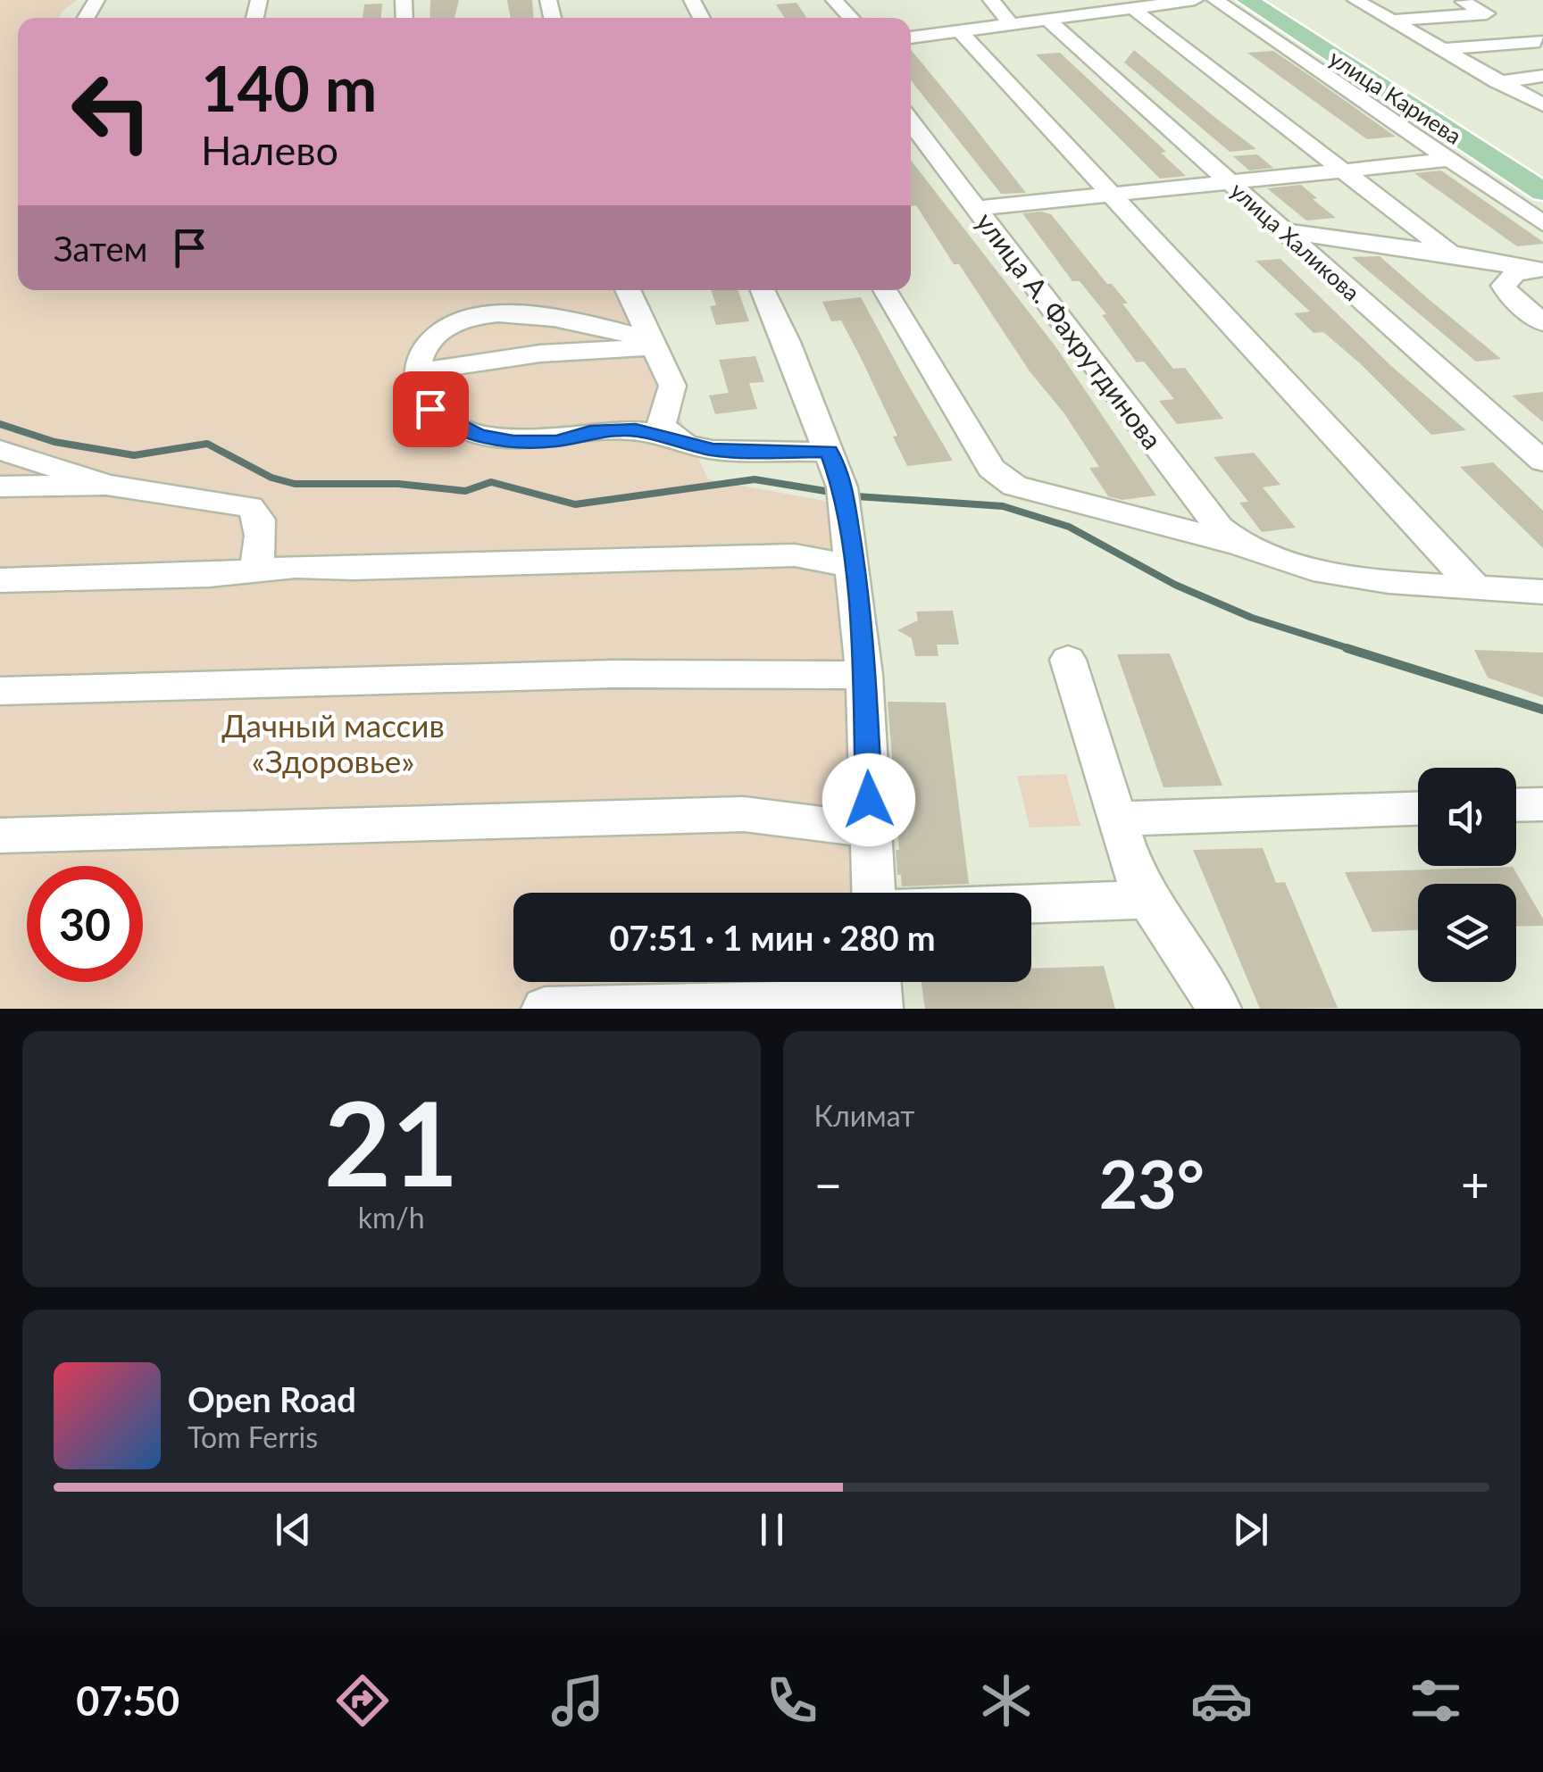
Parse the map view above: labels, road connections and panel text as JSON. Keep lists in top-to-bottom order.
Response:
{
  "streets": {
    "main road": ["улица Кариева"],
    "street": ["улица Халикова", "улица А. Фахрутдинова"]
  },
  "parks": ["Дачный массив «Здоровье»"],
  "page": {
    "turn": ["140 m", "Налево"],
    "then": "Затем",
    "limit": "30",
    "trip": "07:51 · 1 мин · 280 m",
    "tile": [
      ["21", "km/h"],
      "Климат"
    ],
    "heat": ["−", "23°", "+"],
    "song": ["Open Road", "Tom Ferris"],
    "tabs": "07:50"
  }
}
